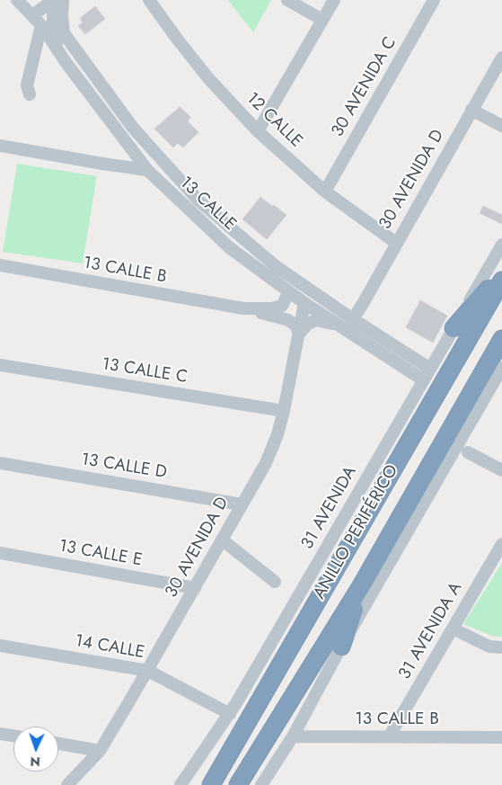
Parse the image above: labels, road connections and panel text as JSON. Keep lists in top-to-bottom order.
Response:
{
  "streets": {
    "highway": ["ANILLO PERIFÉRICO"],
    "street": [
      "30 AVENIDA C",
      "12 CALLE",
      "30 AVENIDA D",
      "13 CALLE",
      "13 CALLE B",
      "13 CALLE C",
      "13 CALLE D",
      "31 AVENIDA",
      "13 CALLE E",
      "31 AVENIDA A",
      "14 CALLE"
    ]
  },
  "crossings": [
    ["30 AVENIDA C", "12 CALLE"],
    ["12 CALLE", "30 AVENIDA D"],
    ["30 AVENIDA D", "13 CALLE"],
    ["30 AVENIDA D", "13 CALLE B"],
    ["30 AVENIDA D", "13 CALLE C"],
    ["30 AVENIDA D", "13 CALLE D"],
    ["30 AVENIDA D", "13 CALLE E"],
    ["30 AVENIDA D", "14 CALLE"],
    ["13 CALLE", "13 CALLE B"],
    ["13 CALLE", "31 AVENIDA"],
    ["13 CALLE B", "31 AVENIDA A"],
    ["31 AVENIDA", "14 CALLE"]
  ],
  "north": "bottom"
}
